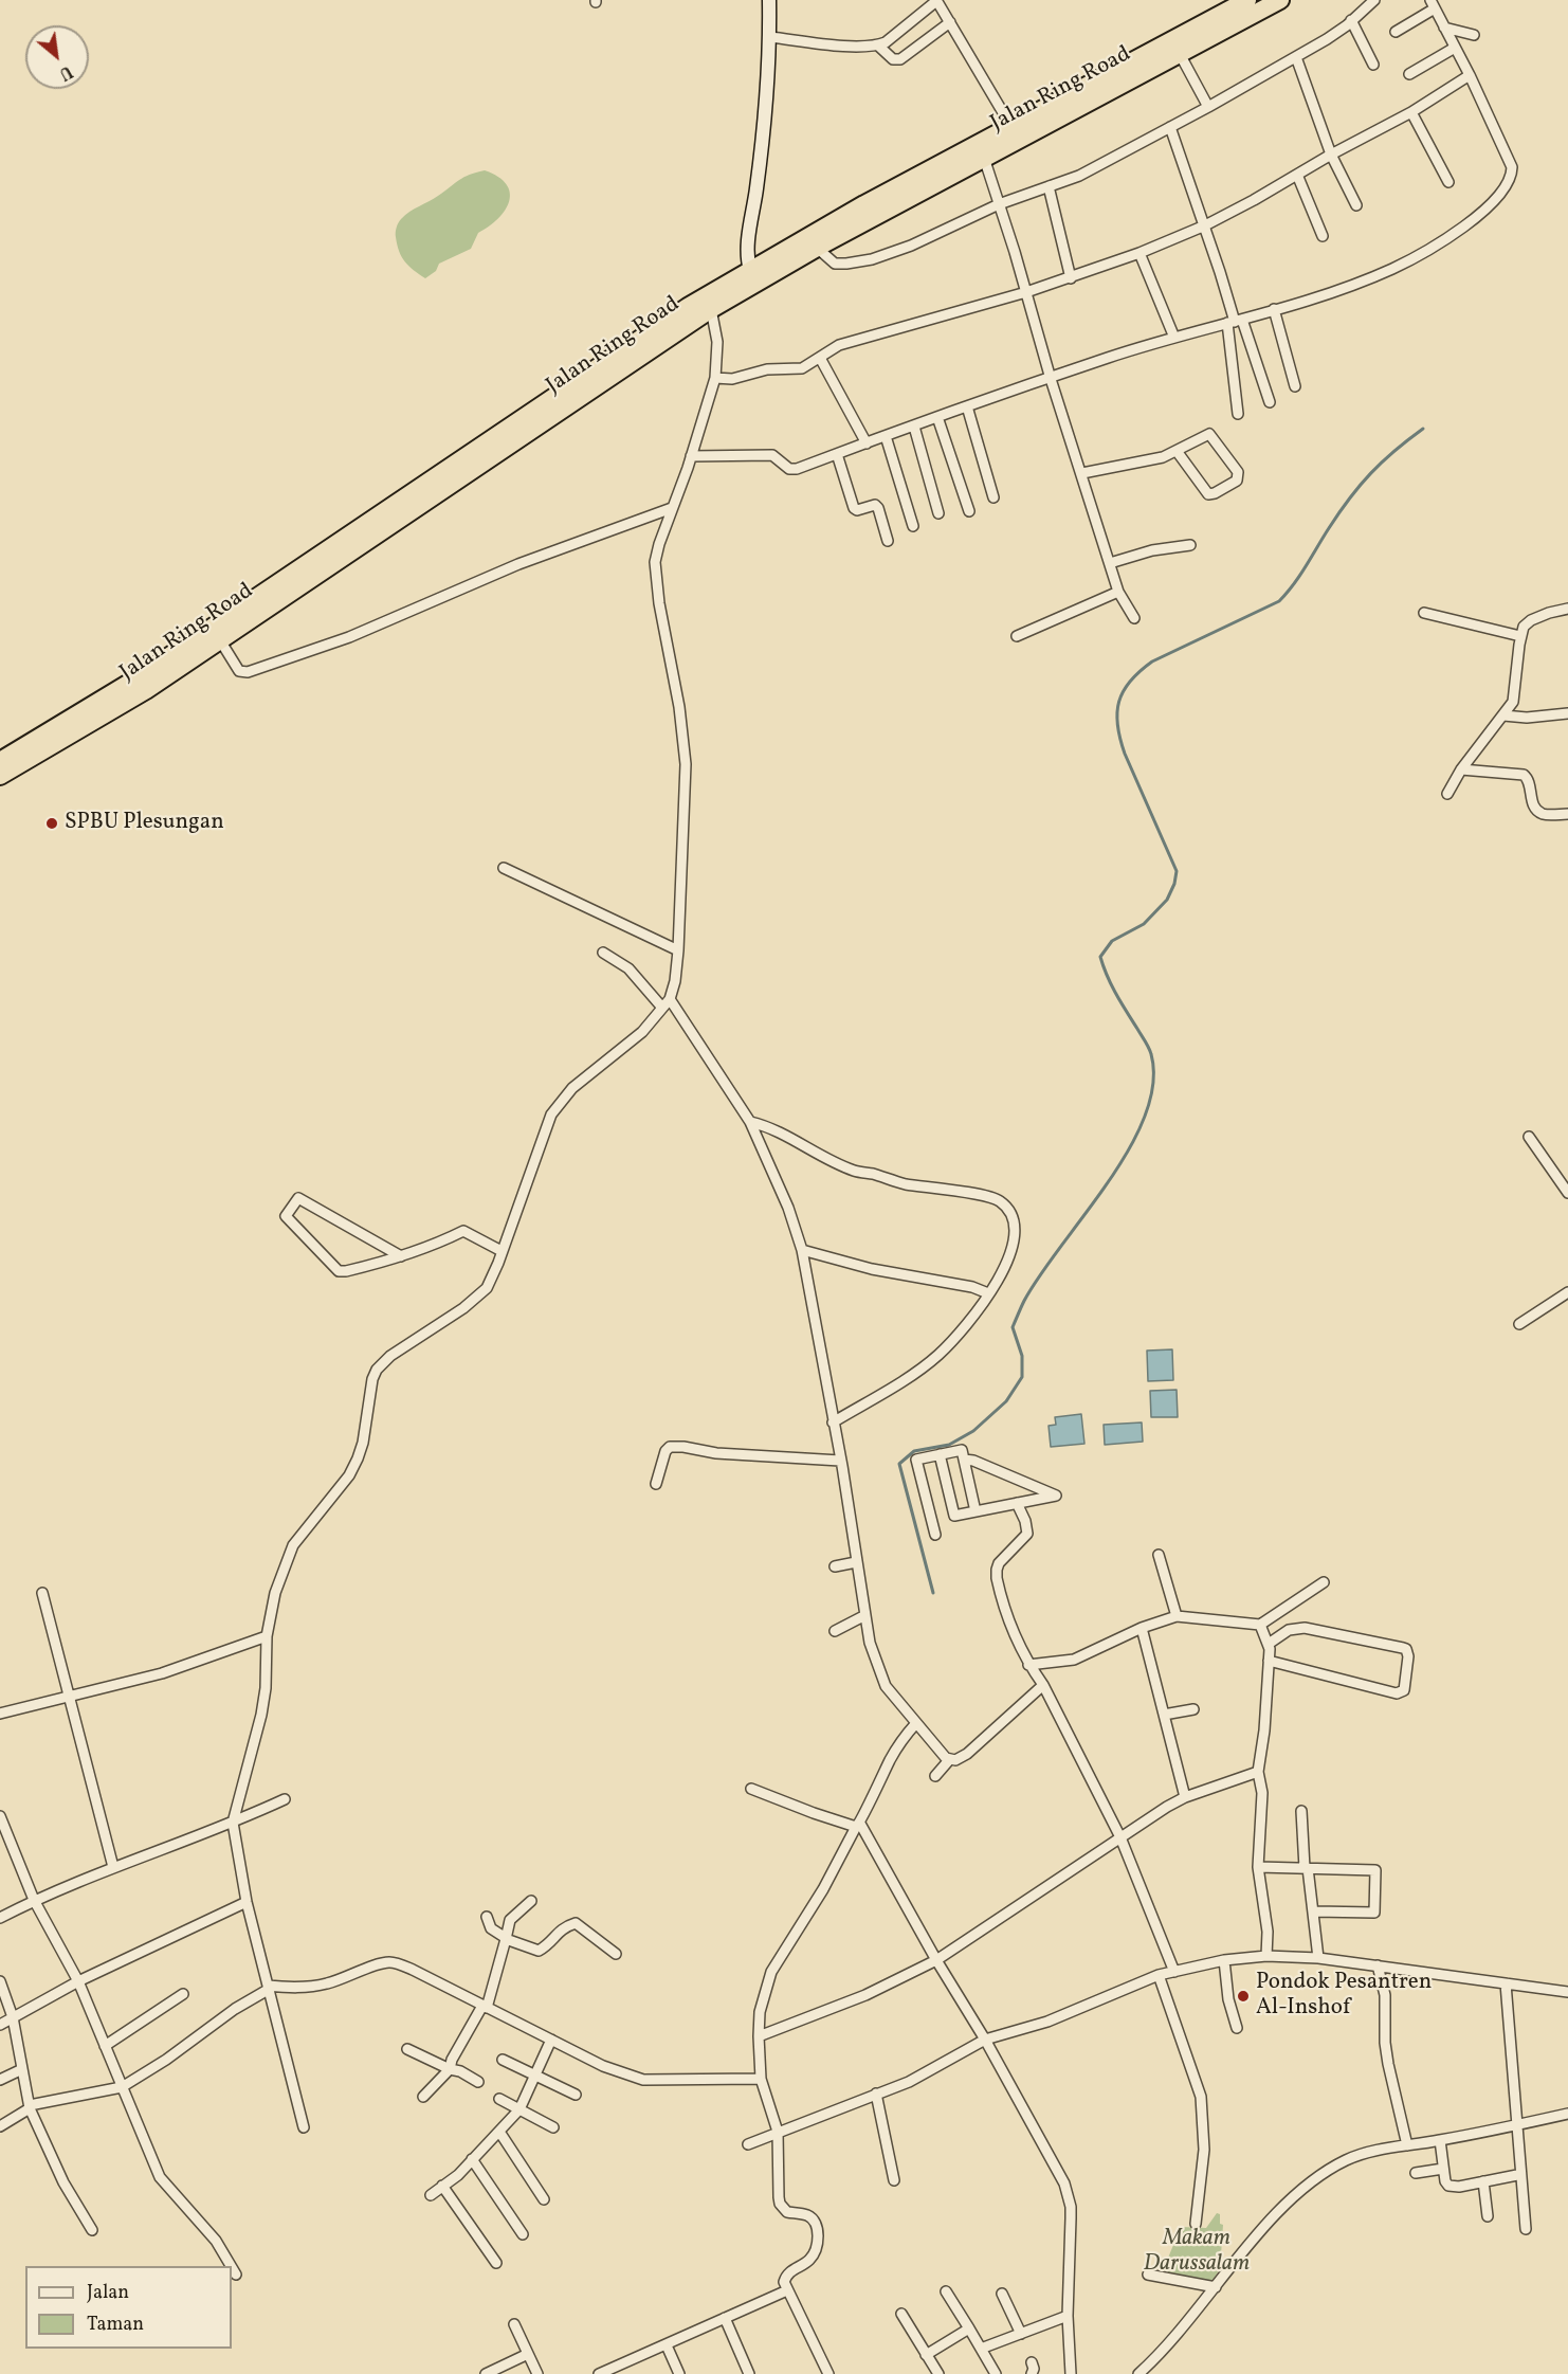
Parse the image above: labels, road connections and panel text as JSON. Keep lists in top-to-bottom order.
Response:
{
  "streets": {
    "highway": ["Jalan Ring Road"]
  },
  "parks": ["Makam Darussalam"],
  "places": ["SPBU Plesungan", "Pondok Pesantren Al-Inshof"],
  "legend": ["Jalan", "Taman"],
  "north": "bottom right"
}
